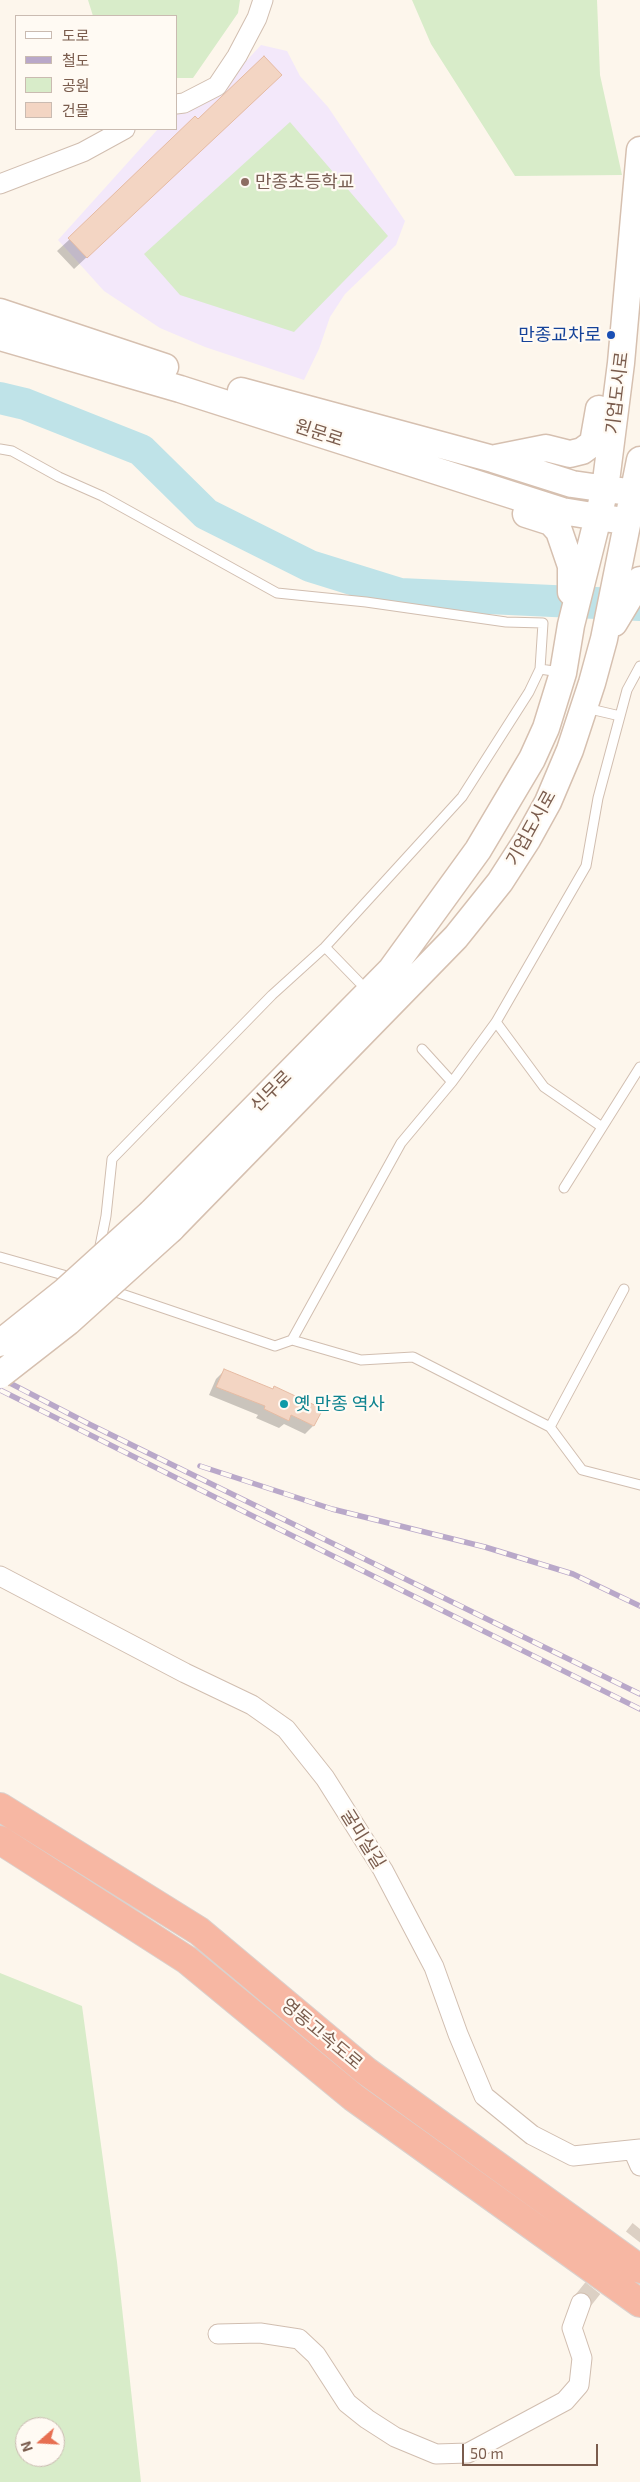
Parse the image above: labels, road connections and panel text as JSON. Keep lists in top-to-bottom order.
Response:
{
  "streets": {
    "highway": ["영동고속도로"],
    "main road": ["기업도시로", "원문로", "신무로"],
    "street": ["굴미실길"]
  },
  "crossings": [
    ["기업도시로", "원문로"],
    ["기업도시로", "신무로"]
  ],
  "places": ["만종초등학교", "만종교차로", "옛 만종 역사"],
  "legend": [
    "도로",
    "철도",
    "공원",
    "건물"
  ],
  "scale_bar": "50 m",
  "north": "left"
}
